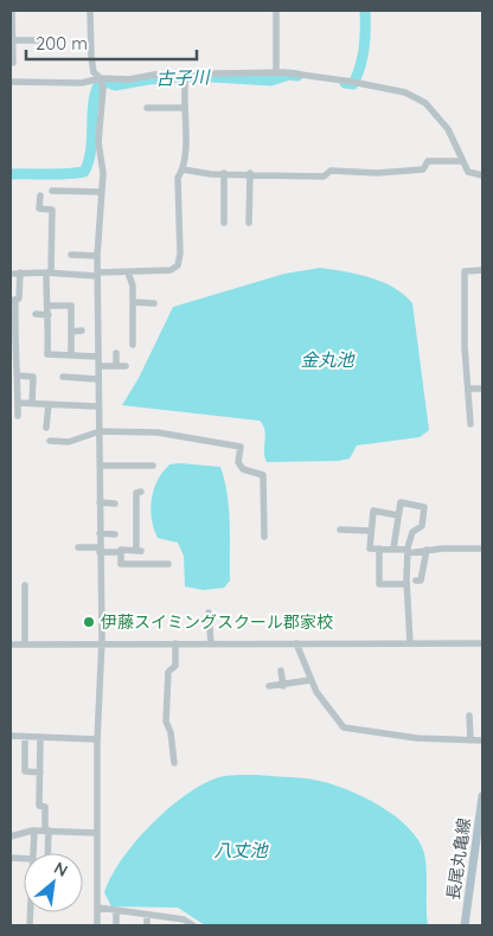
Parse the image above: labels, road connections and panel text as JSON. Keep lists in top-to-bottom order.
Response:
{
  "streets": {
    "main road": ["長尾丸亀線"]
  },
  "water": ["古子川", "金丸池", "八丈池"],
  "places": ["伊藤スイミングスクール郡家校"],
  "scale_bar": "200 m",
  "north": "top right"
}
